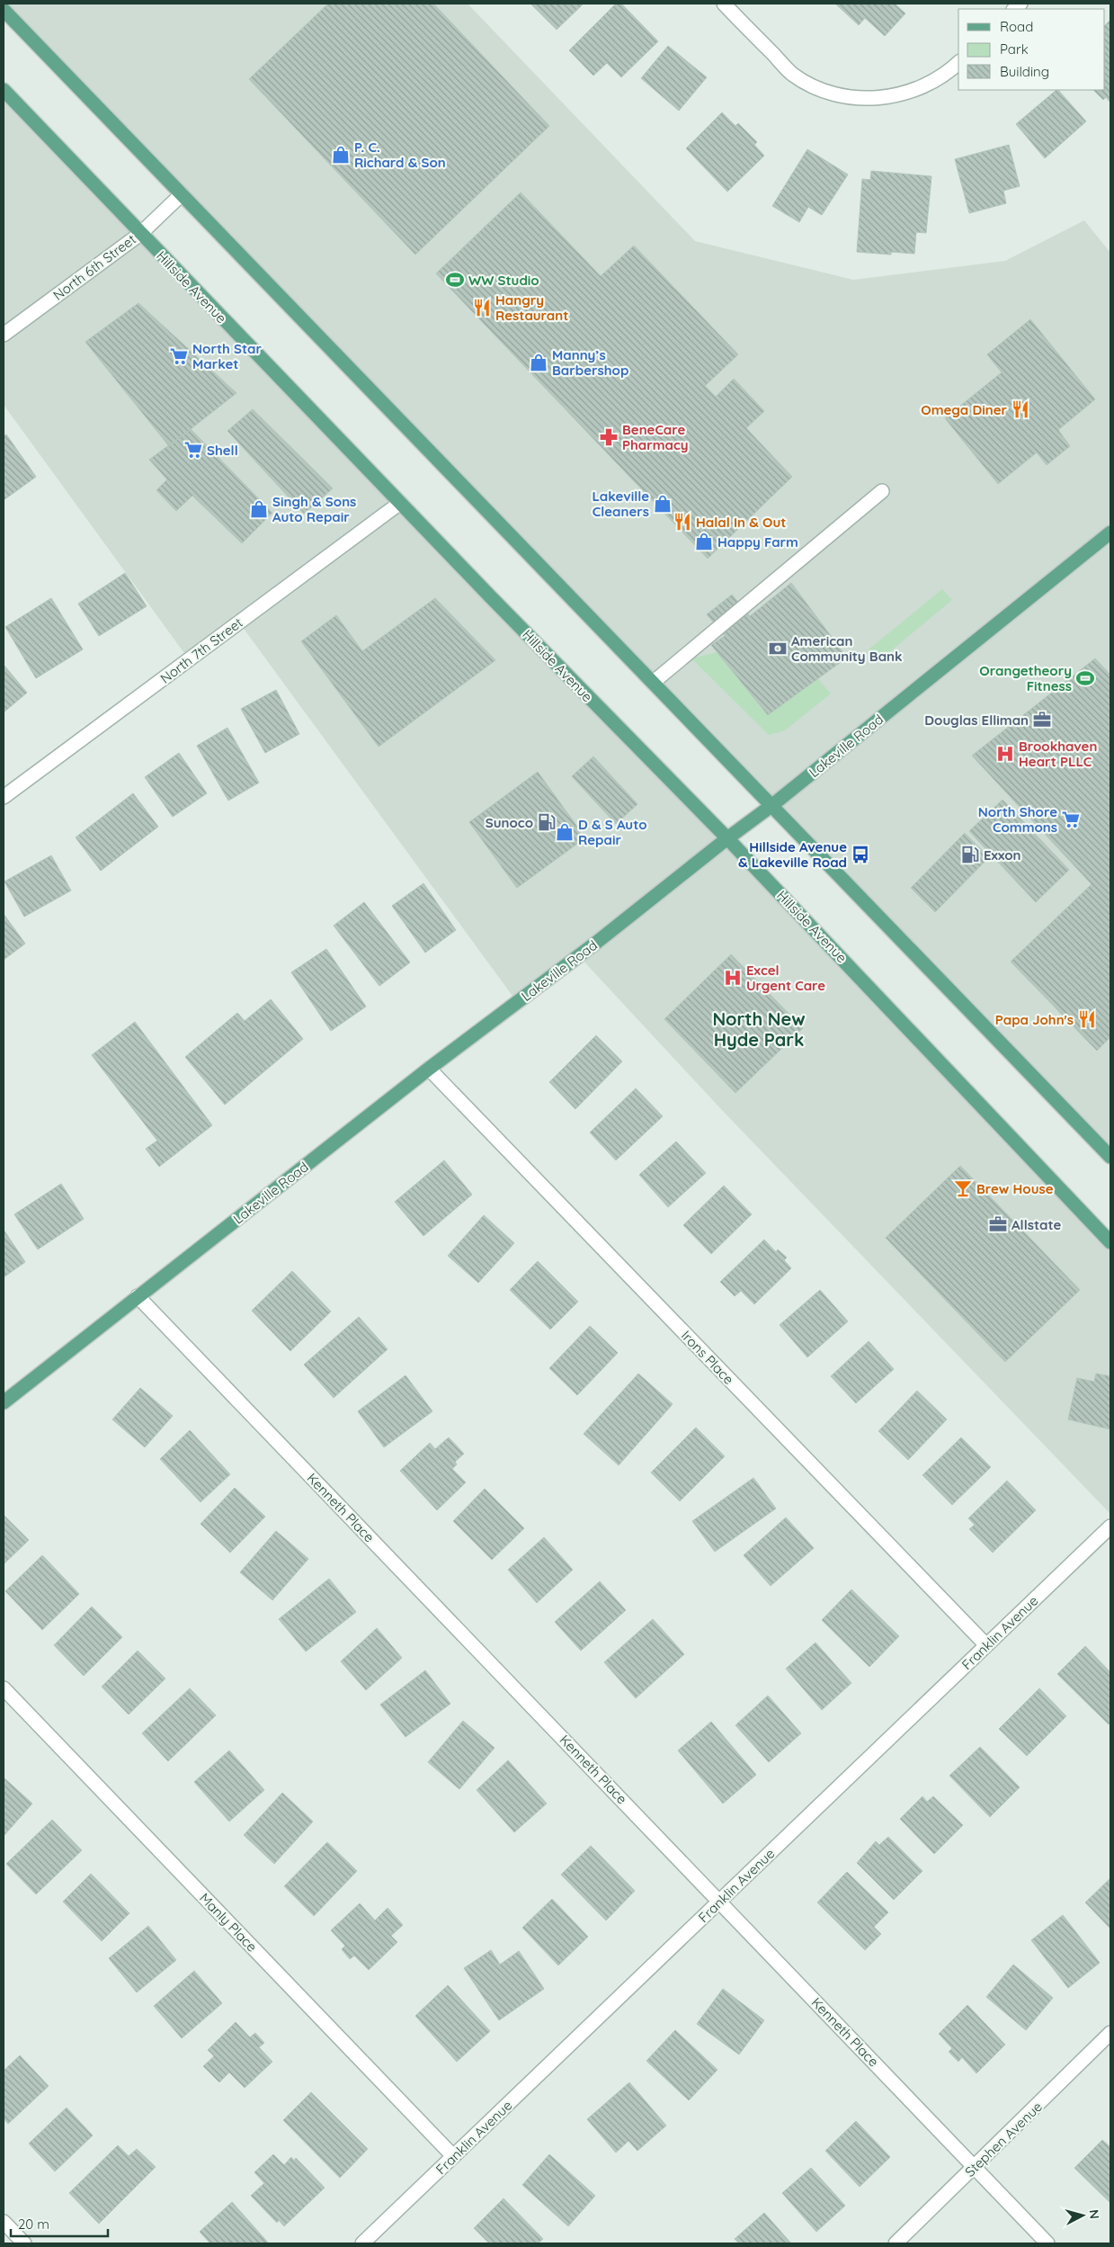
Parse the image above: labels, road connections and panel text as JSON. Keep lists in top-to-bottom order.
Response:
{
  "streets": {
    "main road": ["Hillside Avenue", "Lakeville Road"],
    "street": [
      "North 6th Street",
      "North 7th Street",
      "Irons Place",
      "Kenneth Place",
      "Franklin Avenue",
      "Manly Place",
      "Stephen Avenue"
    ]
  },
  "crossings": [
    ["North 6th Street", "Hillside Avenue"],
    ["Hillside Avenue", "North 7th Street"],
    ["Hillside Avenue", "Lakeville Road"],
    ["Lakeville Road", "Irons Place"],
    ["Lakeville Road", "Kenneth Place"],
    ["Irons Place", "Franklin Avenue"],
    ["Kenneth Place", "Franklin Avenue"],
    ["Kenneth Place", "Stephen Avenue"],
    ["Franklin Avenue", "Manly Place"]
  ],
  "districts": ["North New Hyde Park"],
  "places": {
    "shop": [
      "P. C. Richard & Son",
      "Manny’s Barbershop",
      "Lakeville Cleaners",
      "Singh & Sons Auto Repair",
      "Happy Farm",
      "D & S Auto Repair"
    ],
    "sports": ["WW Studio", "Orangetheory Fitness"],
    "restaurant": [
      "Hangry Restaurant",
      "Omega Diner",
      "Halal In & Out",
      "Papa John's"
    ],
    "supermarket": ["North Star Market", "Shell", "North Shore Commons"],
    "pharmacy": ["BeneCare Pharmacy"],
    "bank": ["American Community Bank"],
    "office": ["Douglas Elliman", "Allstate"],
    "hospital": ["Brookhaven Heart PLLC", "Excel Urgent Care"],
    "fuel station": ["Sunoco", "Exxon"],
    "bus stop": ["Hillside Avenue & Lakeville Road"],
    "bar": ["Brew House"]
  },
  "legend": ["Road", "Park", "Building"],
  "scale_bar": "20 m",
  "north": "right"
}
